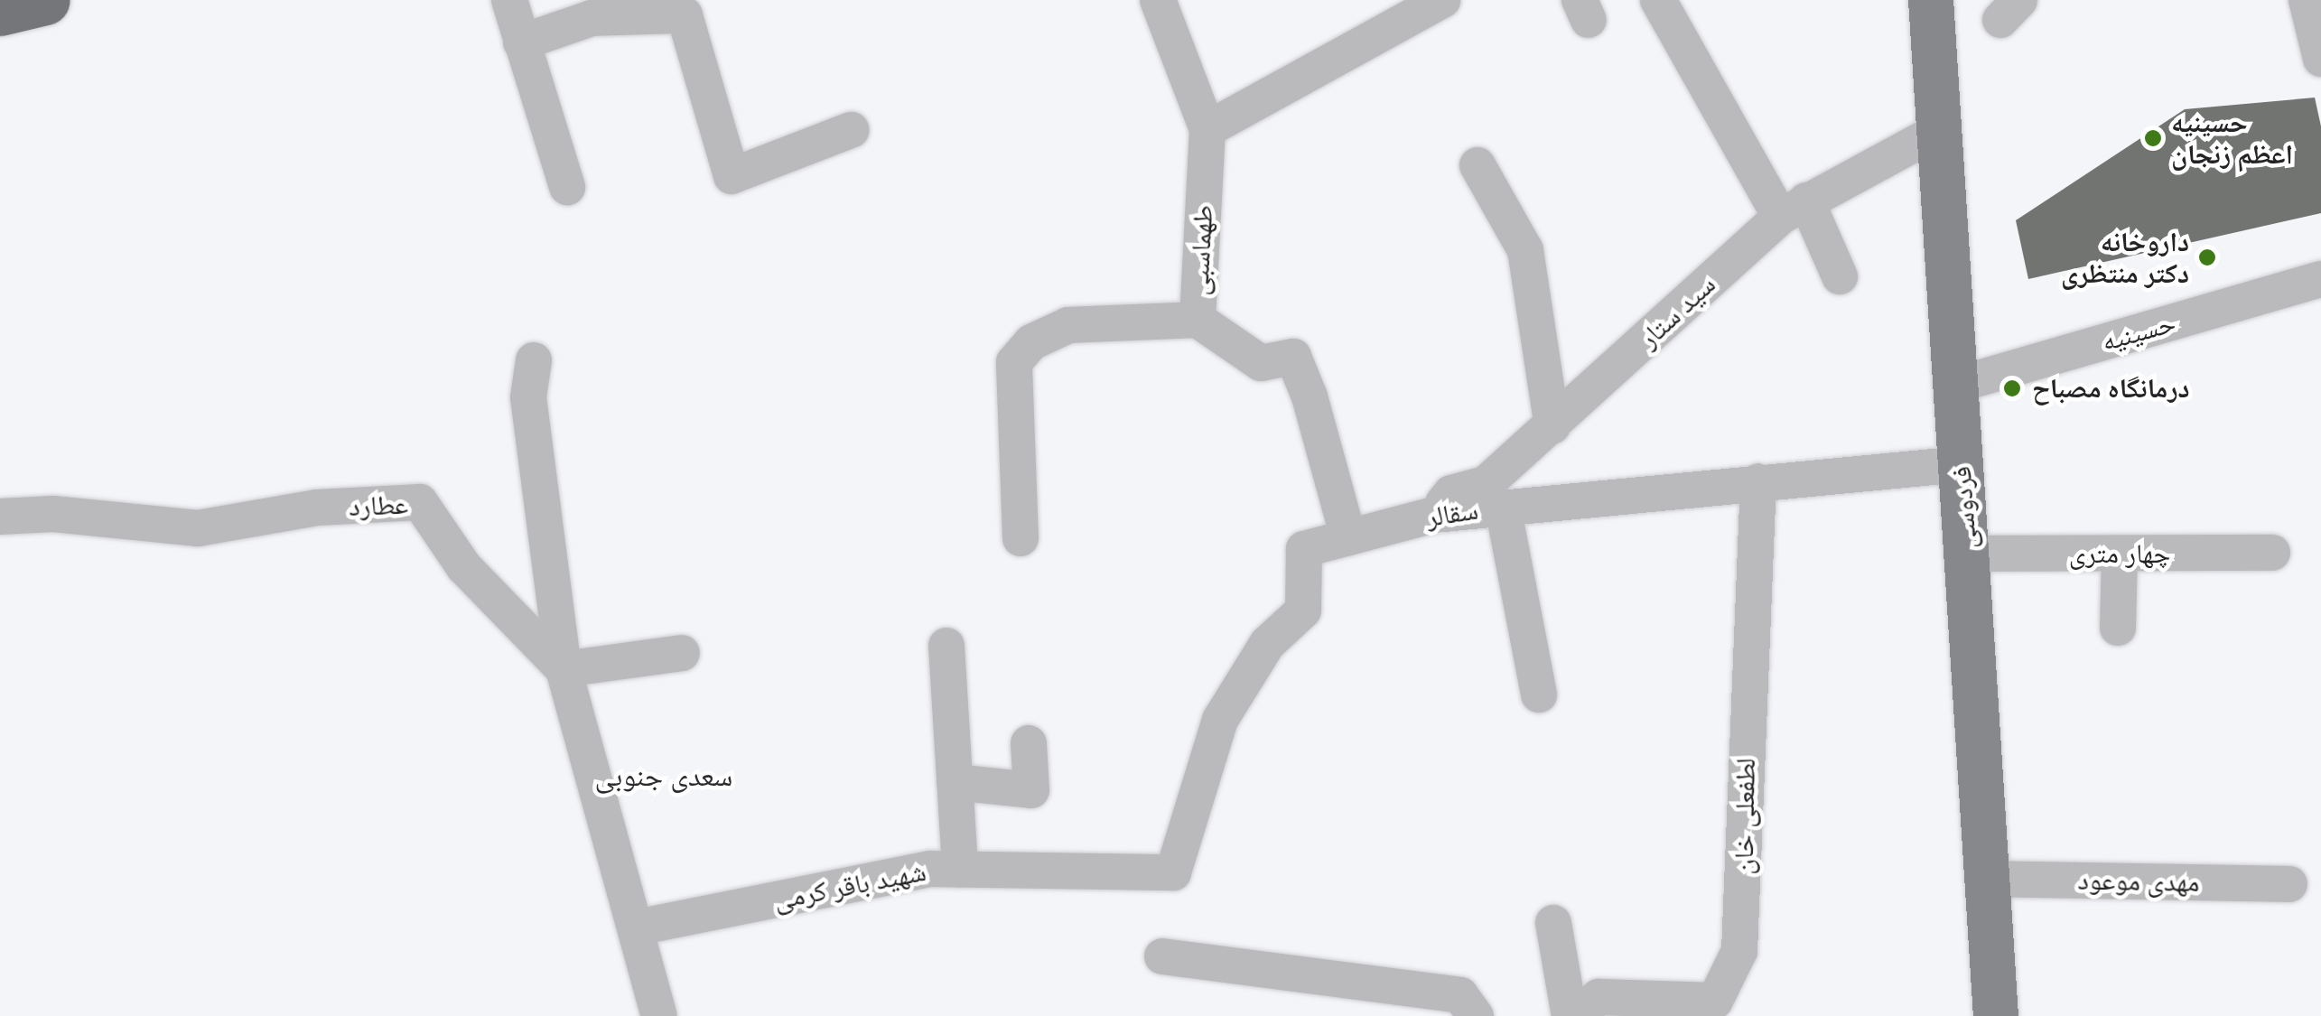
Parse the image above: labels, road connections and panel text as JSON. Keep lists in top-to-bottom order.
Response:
{
  "streets": {
    "main road": ["فردوسی"],
    "street": [
      "طهماسبی",
      "سید ستار",
      "حسینیه",
      "عطارد",
      "سقالر",
      "چهار متری",
      "لطفعلی خان",
      "مهدی موعود",
      "شهید باقر کرمی"
    ]
  },
  "crossings": [
    ["طهماسبی", "سقالر"],
    ["سید ستار", "فردوسی"],
    ["سید ستار", "سقالر"],
    ["حسینیه", "فردوسی"],
    ["فردوسی", "سقالر"],
    ["فردوسی", "چهار متری"],
    ["فردوسی", "مهدی موعود"],
    ["سقالر", "لطفعلی خان"],
    ["سقالر", "شهید باقر کرمی"]
  ],
  "districts": ["سعدی جنوبی"],
  "places": ["حسینیه اعظم زنجان", "داروخانه دکتر منتظری", "درمانگاه مصباح"]
}
